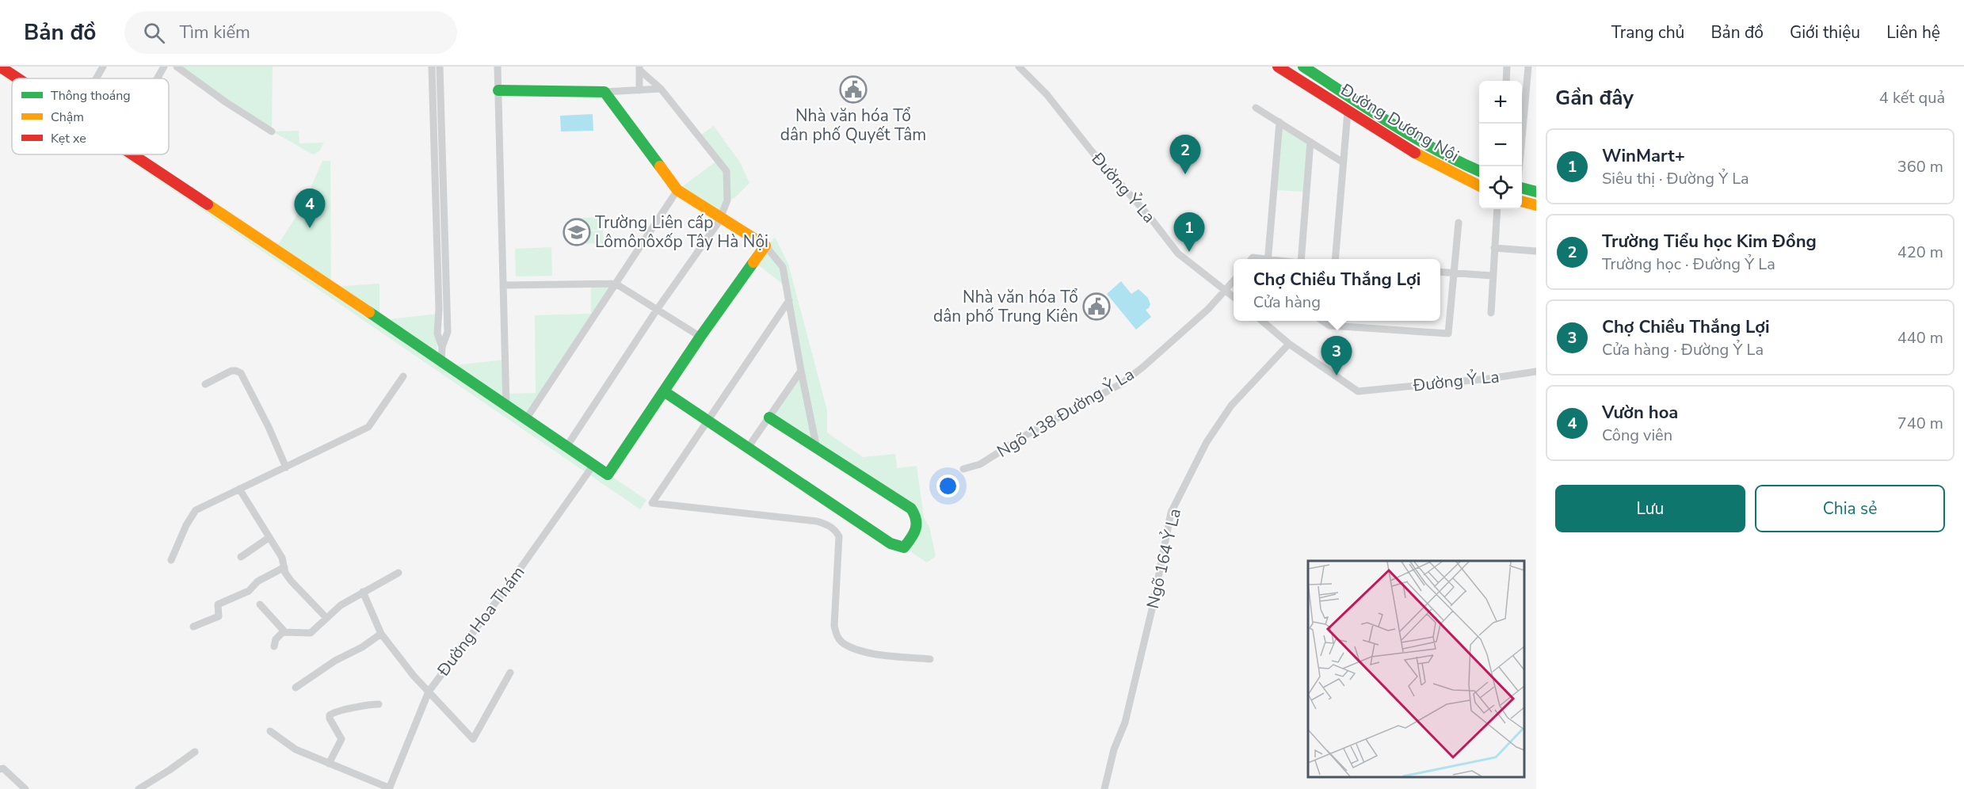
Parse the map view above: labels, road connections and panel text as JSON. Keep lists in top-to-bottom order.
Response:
{
  "streets": {
    "street": [
      "Đường Dương Nội",
      "Đường Ỷ La",
      "Ngõ 138 Đường Ỷ La",
      "Ngõ 164 Ỷ La",
      "Đường Hoa Thám"
    ]
  },
  "crossings": [
    ["Đường Ỷ La", "Ngõ 138 Đường Ỷ La"],
    ["Đường Ỷ La", "Ngõ 164 Ỷ La"]
  ],
  "places": {
    "public building": ["Nhà văn hóa Tổ dân phố Quyết Tâm", "Nhà văn hóa Tổ dân phố Trung Kiên"],
    "school or university": ["Trường Liên cấp Lômônôxốp Tây Hà Nội"]
  },
  "legend": ["Thông thoáng", "Chậm", "Kẹt xe"],
  "page": {
    "header": "Bản đồ",
    "search": "Tìm kiếm",
    "nav": [
      "Trang chủ",
      "Bản đồ",
      "Giới thiệu",
      "Liên hệ"
    ],
    "heading": ["Gần đây", "4 kết quả"],
    "map_buttons": ["+", "−"],
    "list": [
      {
        "mark": "1",
        "name": "WinMart+",
        "note": "Siêu thị · Đường Ỷ La",
        "value": "360 m"
      },
      {
        "mark": "2",
        "name": "Trường Tiểu học Kim Đồng",
        "note": "Trường học · Đường Ỷ La",
        "value": "420 m"
      },
      {
        "mark": "3",
        "name": "Chợ Chiều Thắng Lợi",
        "note": "Cửa hàng · Đường Ỷ La",
        "value": "440 m"
      },
      {
        "mark": "4",
        "name": "Vườn hoa",
        "note": "Công viên",
        "value": "740 m"
      }
    ],
    "pins": [
      "2",
      "4",
      "1",
      "3"
    ],
    "popup": ["Chợ Chiều Thắng Lợi", "Cửa hàng"],
    "buttons": ["Lưu", "Chia sẻ"]
  }
}
